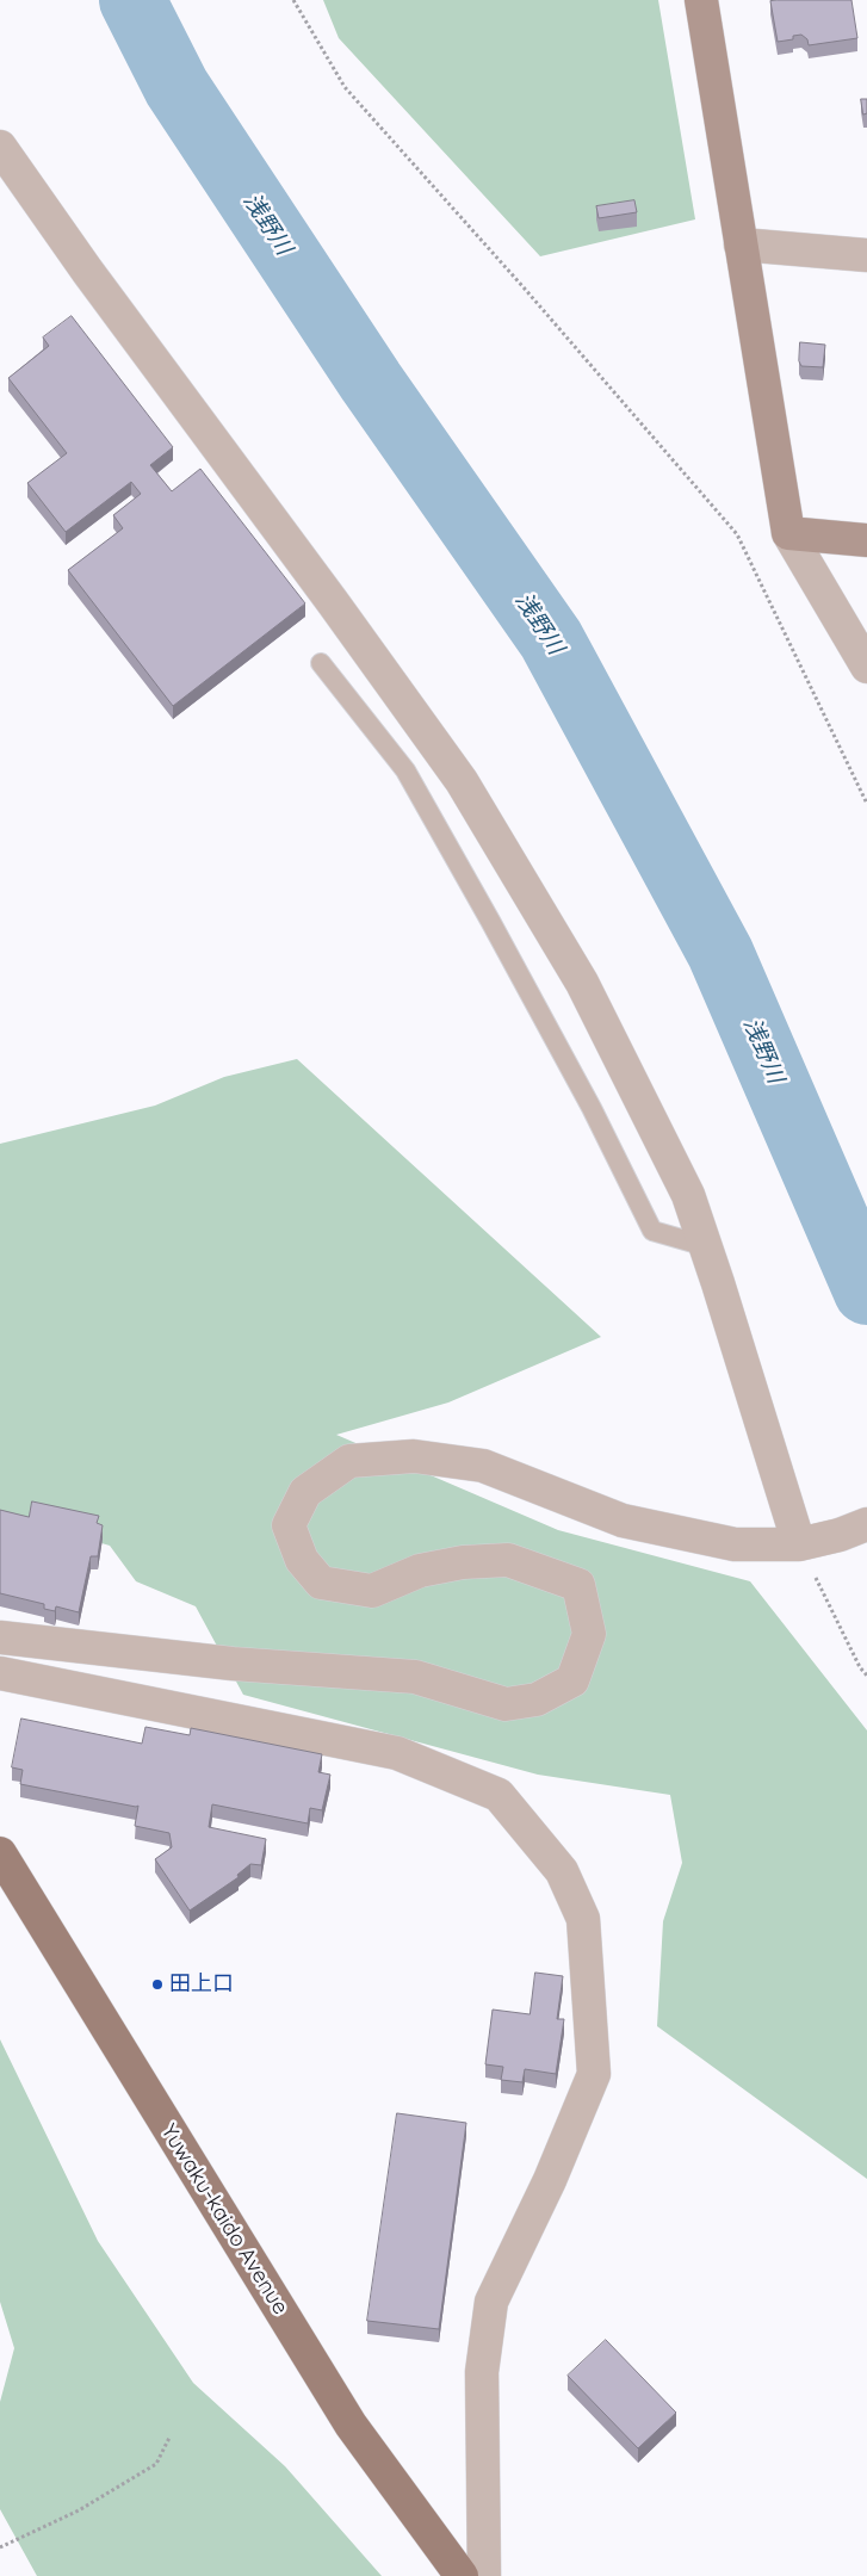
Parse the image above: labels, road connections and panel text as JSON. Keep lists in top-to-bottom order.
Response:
{
  "streets": {
    "main road": ["Yuwaku-kaido Avenue"]
  },
  "water": ["浅野川"],
  "places": ["田上口"]
}
